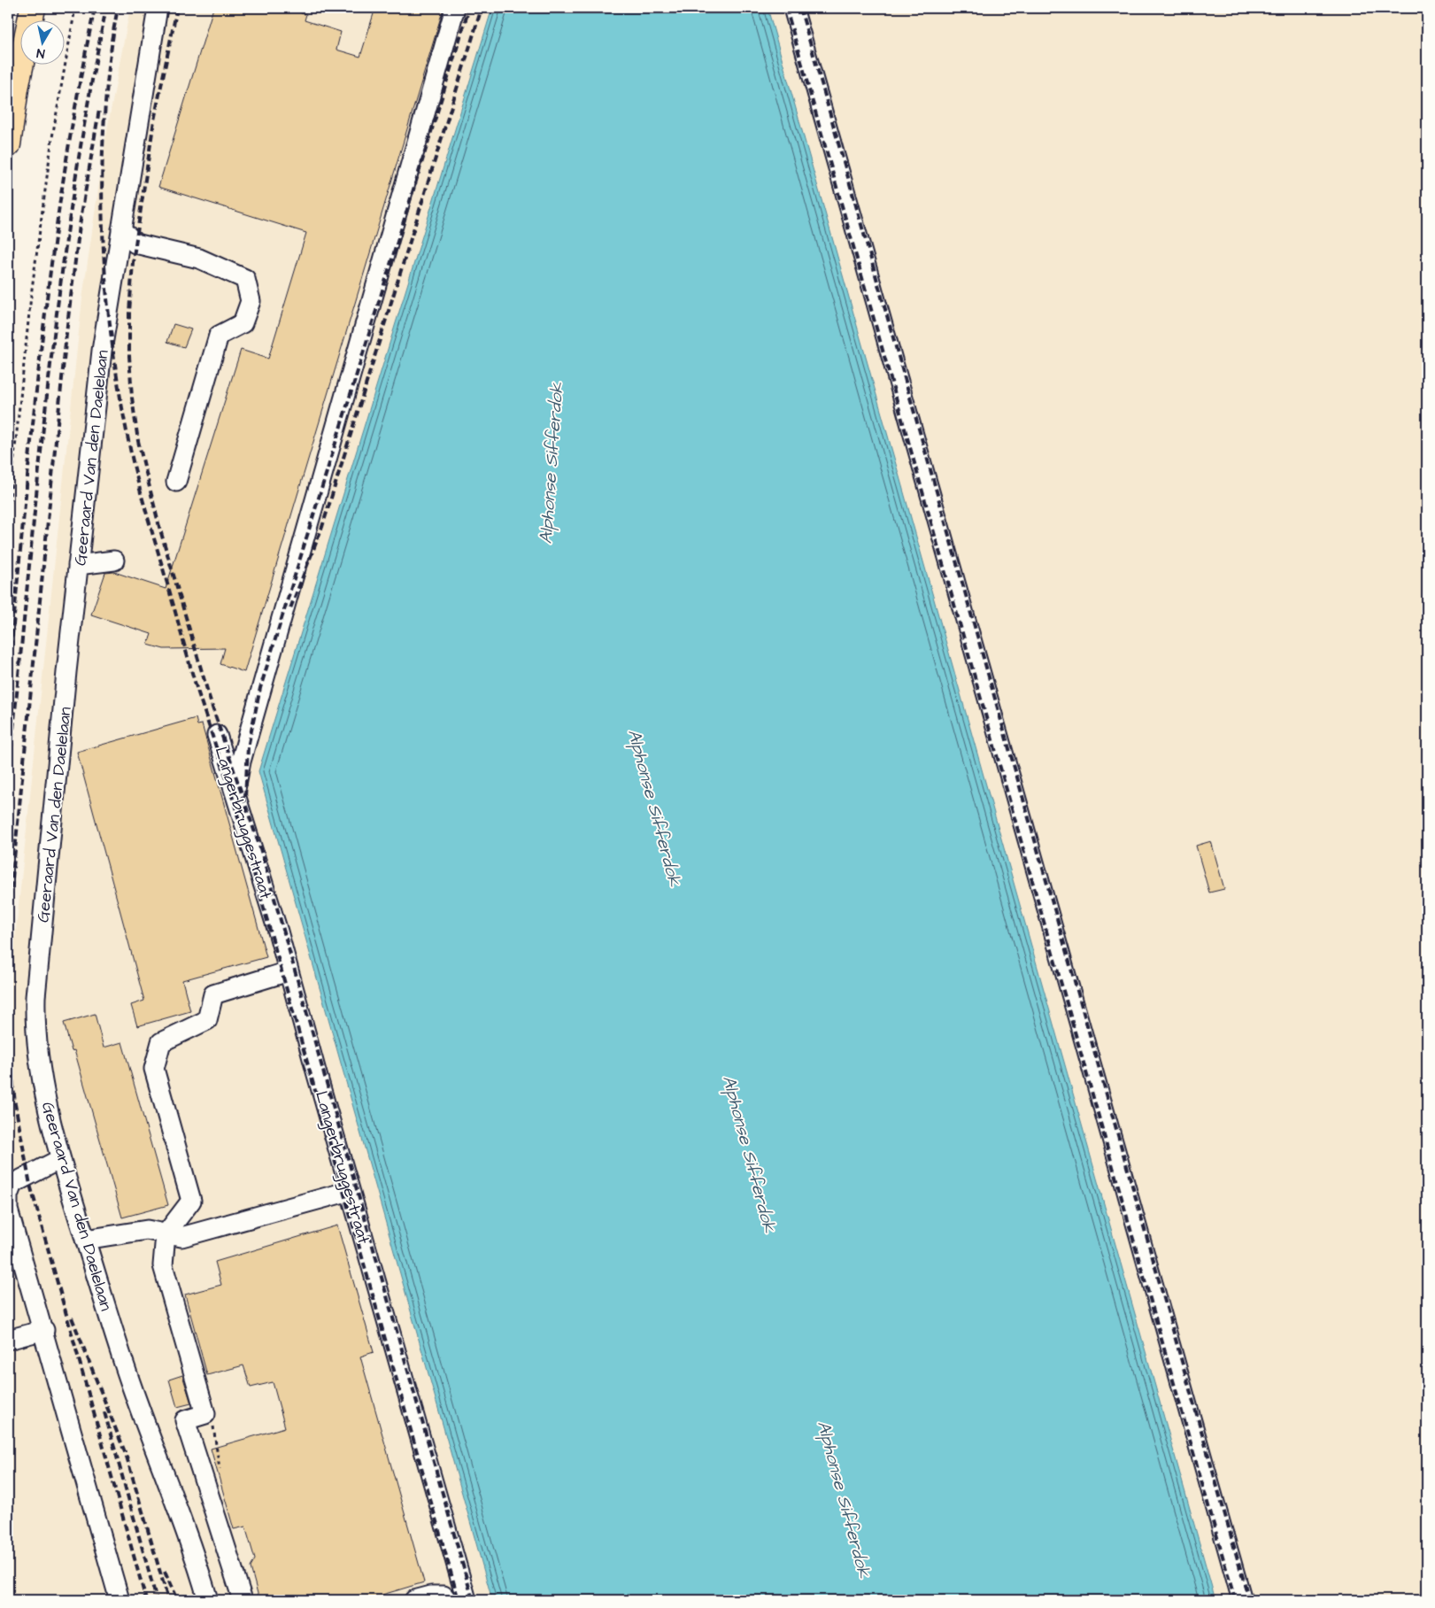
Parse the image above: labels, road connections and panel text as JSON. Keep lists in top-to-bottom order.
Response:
{
  "streets": {
    "street": ["Geeraard Van den Daelelaan", "Langerbruggestraat"]
  },
  "water": ["Alphonse Sifferdok"],
  "north": "bottom"
}
